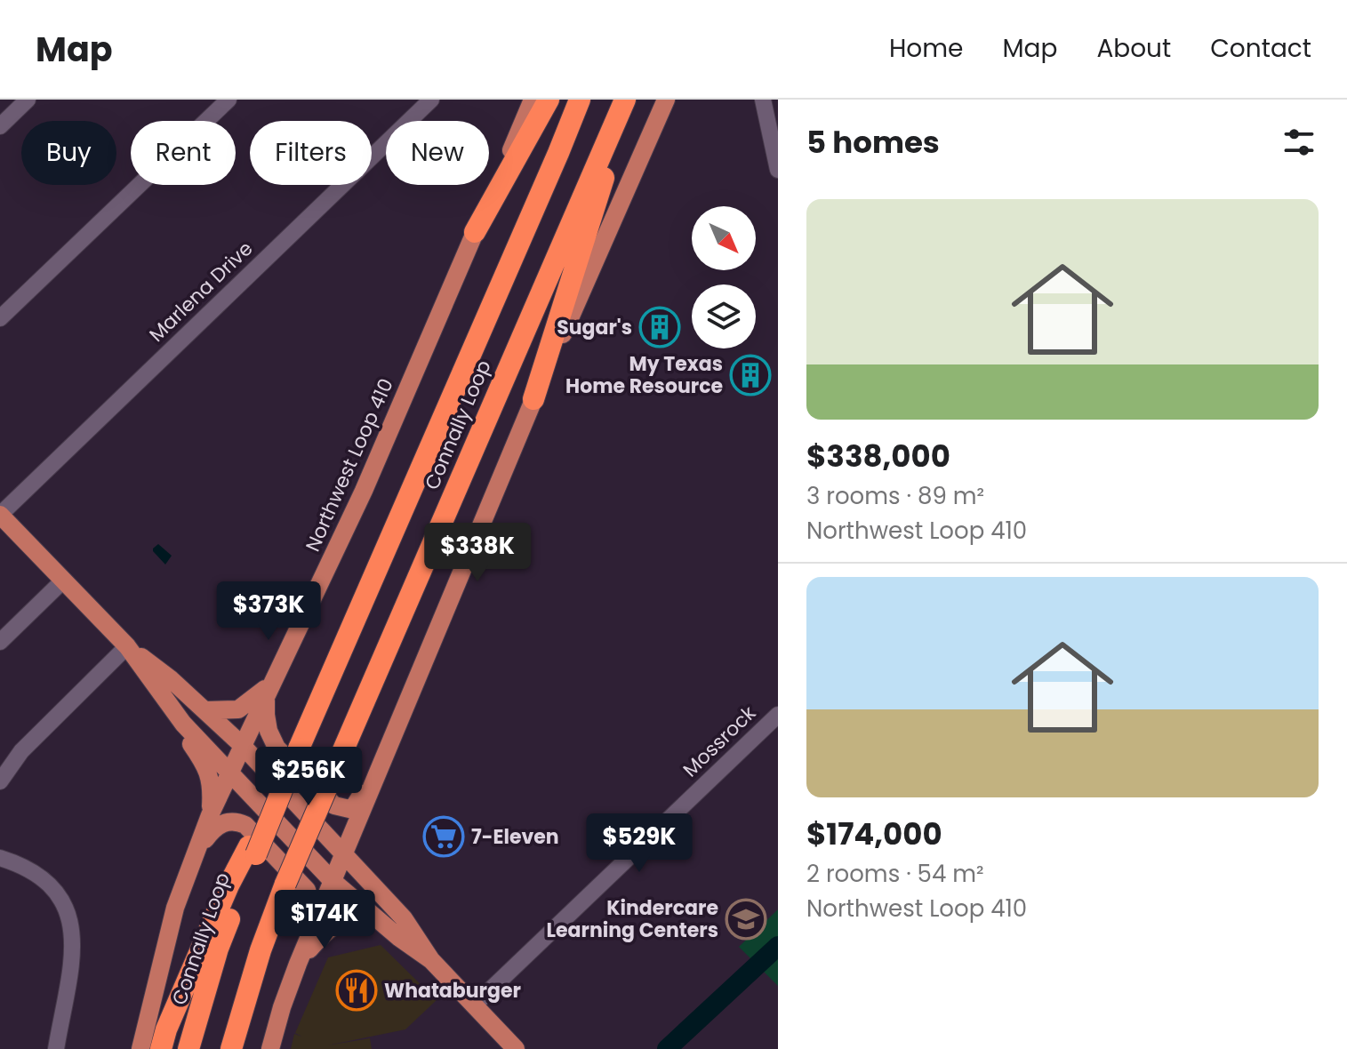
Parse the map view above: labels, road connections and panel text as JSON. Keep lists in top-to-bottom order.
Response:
{
  "streets": {
    "highway": ["Connally Loop"],
    "main road": ["Northwest Loop 410"],
    "street": ["Marlena Drive", "Mossrock"]
  },
  "places": {
    "building": ["Sugar's", "My Texas Home Resource"],
    "supermarket": ["7-Eleven"],
    "school or university": ["Kindercare Learning Centers"],
    "restaurant": ["Whataburger"]
  },
  "north": "bottom right",
  "page": {
    "header": "Map",
    "nav": [
      "Home",
      "Map",
      "About",
      "Contact"
    ],
    "heading": "5 homes",
    "chip": [
      "Buy",
      "Rent",
      "Filters",
      "New"
    ],
    "list": [
      {
        "name": "$338,000",
        "note": "3 rooms · 89 m² · Northwest Loop 410"
      },
      {
        "name": "$174,000",
        "note": "2 rooms · 54 m² · Northwest Loop 410"
      }
    ],
    "price": [
      "$338K",
      "$373K",
      "$256K",
      "$529K",
      "$174K"
    ]
  }
}
